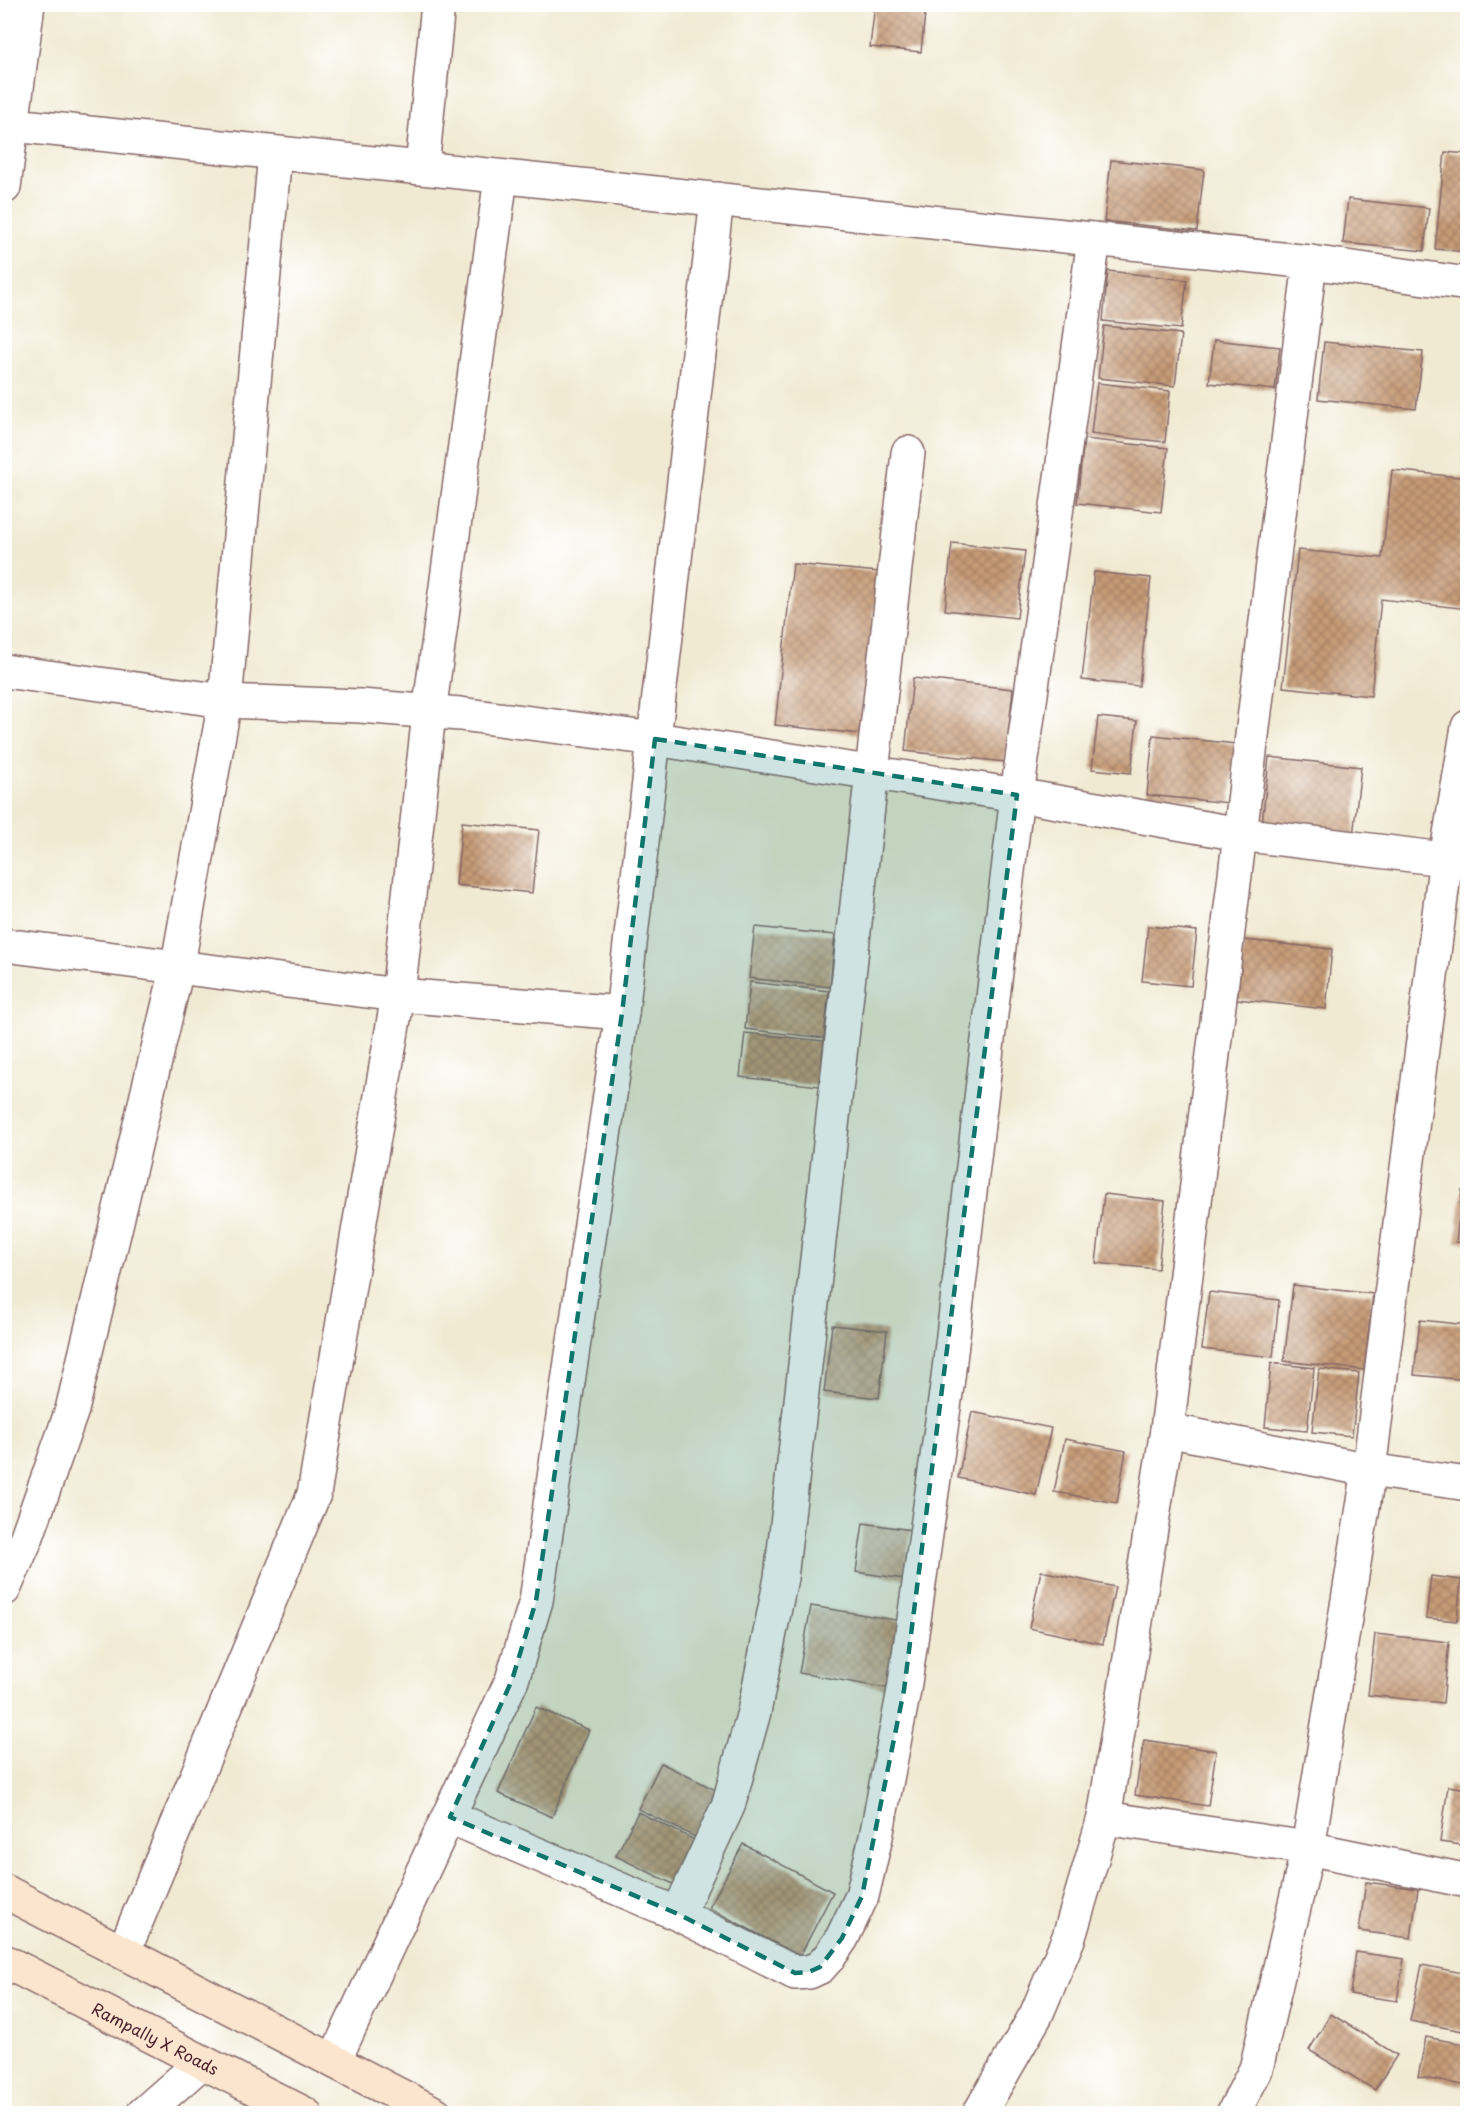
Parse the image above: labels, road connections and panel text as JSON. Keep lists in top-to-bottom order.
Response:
{
  "streets": {
    "main road": ["Rampally X Roads"]
  }
}
